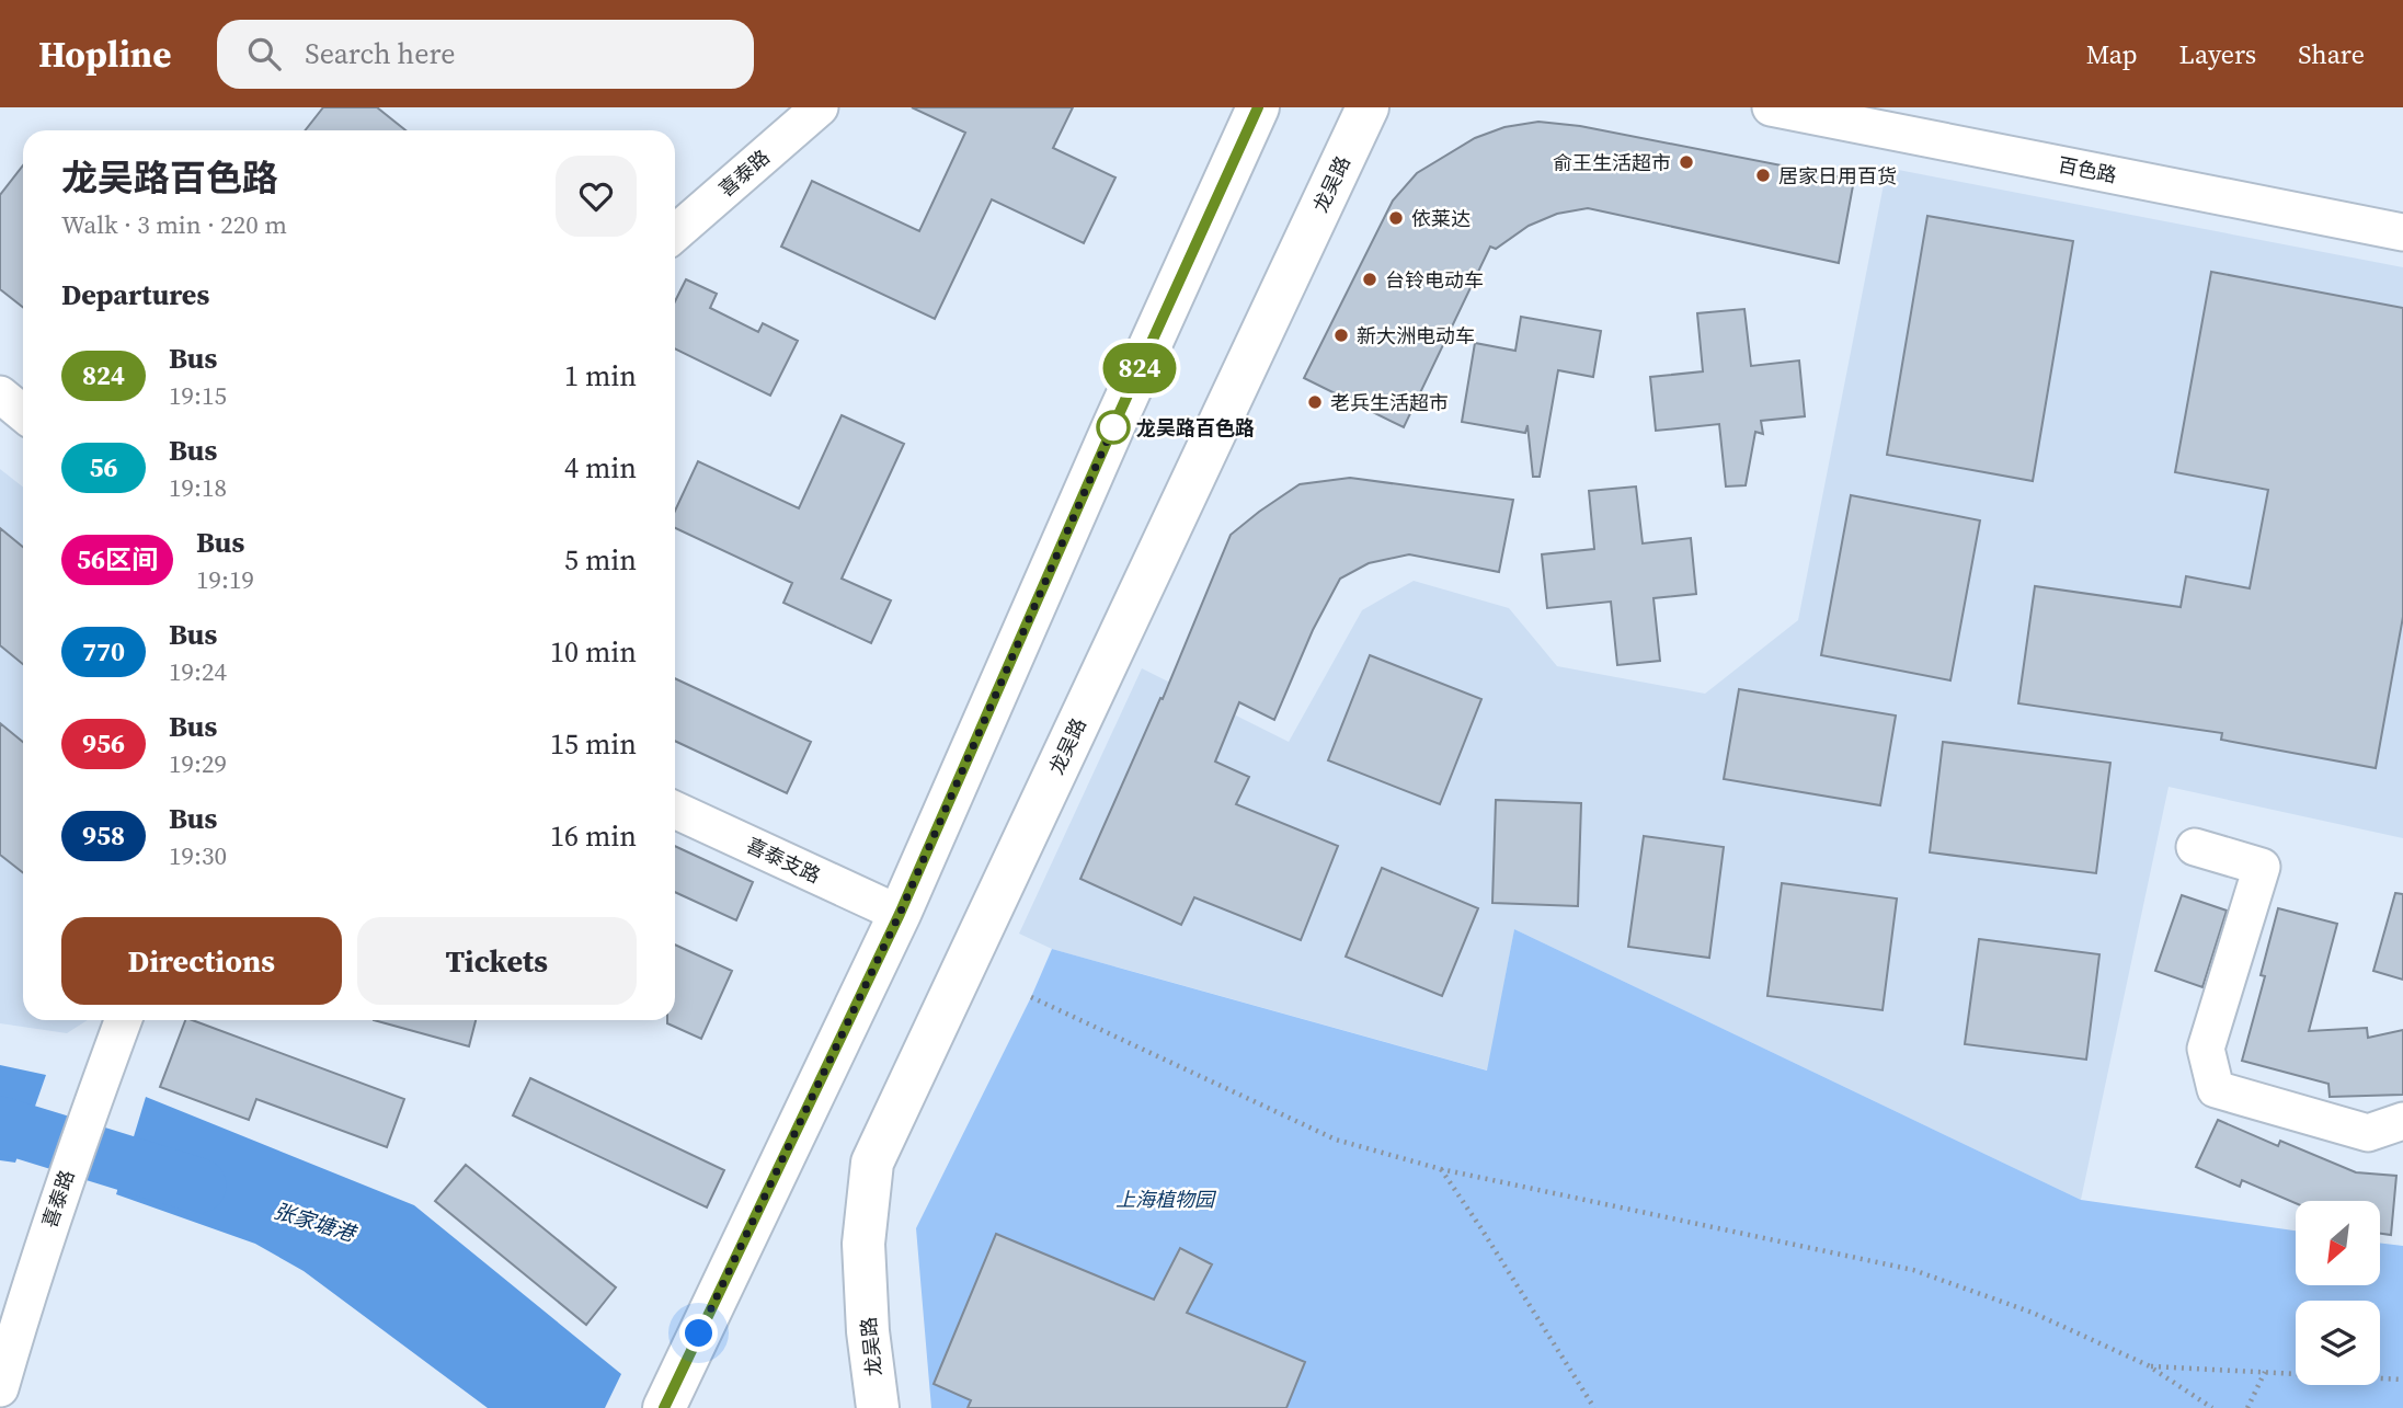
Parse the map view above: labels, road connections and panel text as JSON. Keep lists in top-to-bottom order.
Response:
{
  "streets": {
    "main road": ["龙吴路"],
    "street": ["百色路", "喜泰路", "喜泰支路"]
  },
  "water": ["张家塘港"],
  "parks": ["上海植物园"],
  "places": [
    "俞王生活超市",
    "居家日用百货",
    "依莱达",
    "台铃电动车",
    "新大洲电动车",
    "老兵生活超市",
    "龙吴路百色路"
  ],
  "lines": ["bus line 824"],
  "north": "bottom left",
  "page": {
    "header": "Hopline",
    "search": "Search here",
    "nav": ["Map", "Layers", "Share"],
    "on_map": "824",
    "heading": [
      ["龙吴路百色路", "Walk · 3 min · 220 m"],
      "Departures"
    ],
    "list": [
      {
        "mark": "824",
        "name": "Bus",
        "note": "19:15",
        "value": "1 min"
      },
      {
        "mark": "56",
        "name": "Bus",
        "note": "19:18",
        "value": "4 min"
      },
      {
        "mark": "56区间",
        "name": "Bus",
        "note": "19:19",
        "value": "5 min"
      },
      {
        "mark": "770",
        "name": "Bus",
        "note": "19:24",
        "value": "10 min"
      },
      {
        "mark": "956",
        "name": "Bus",
        "note": "19:29",
        "value": "15 min"
      },
      {
        "mark": "958",
        "name": "Bus",
        "note": "19:30",
        "value": "16 min"
      }
    ],
    "buttons": ["Directions", "Tickets"]
  }
}
